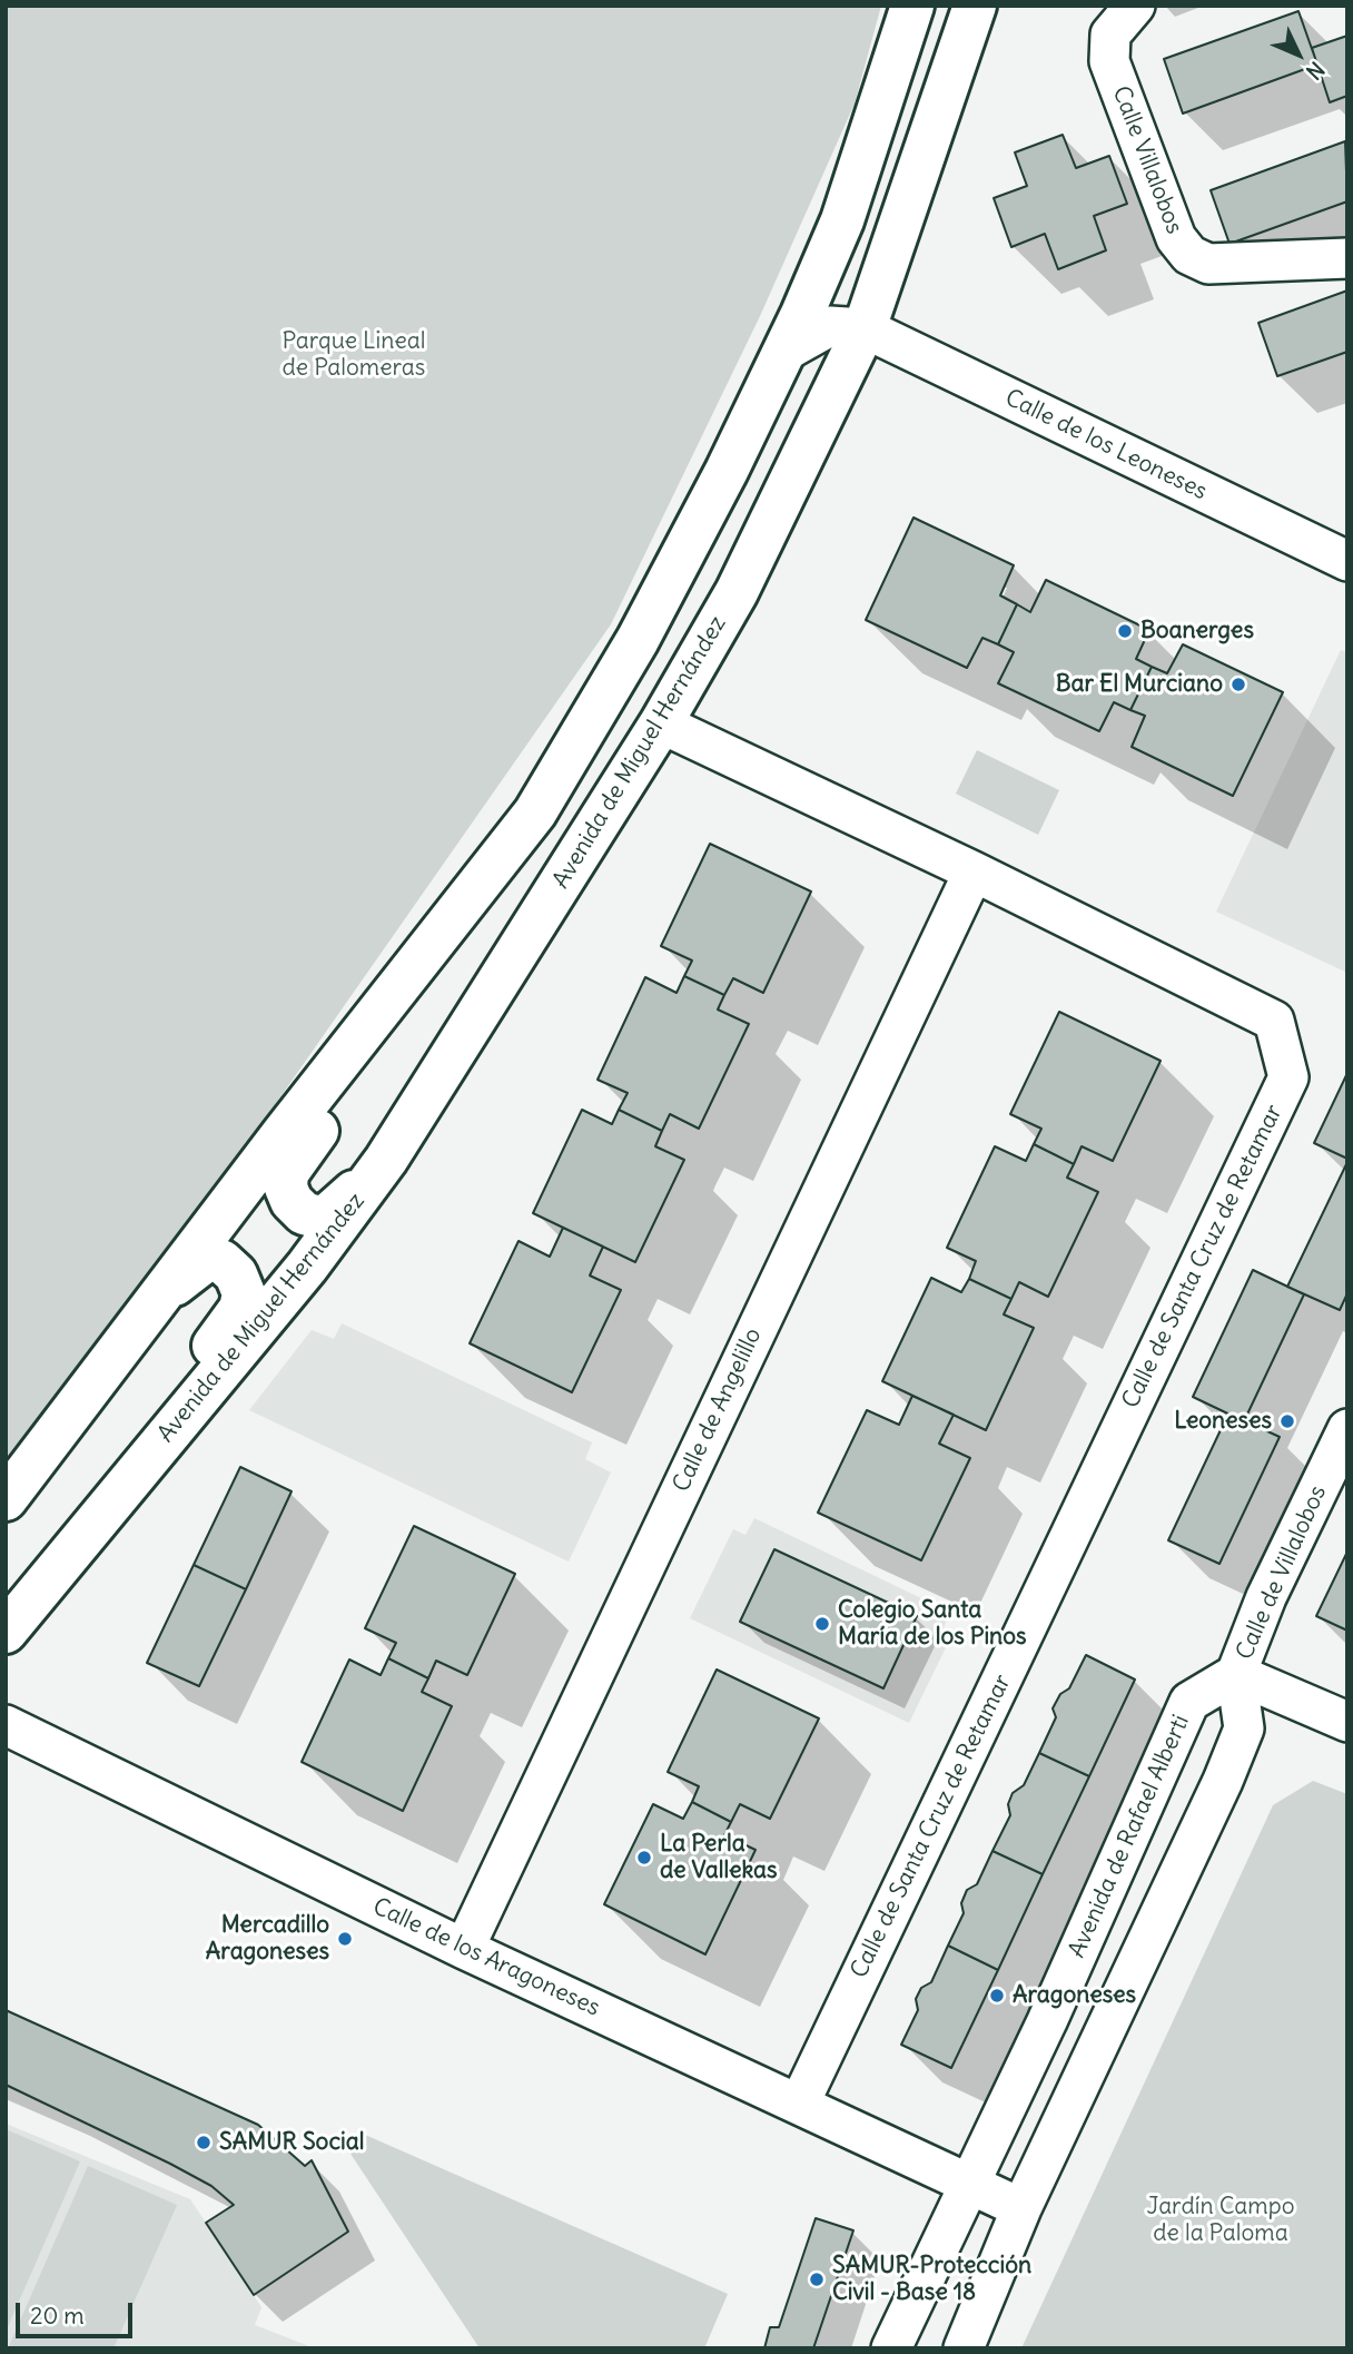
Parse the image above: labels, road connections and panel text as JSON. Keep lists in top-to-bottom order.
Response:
{
  "streets": {
    "street": [
      "Calle Villalobos",
      "Calle de los Leoneses",
      "Avenida de Miguel Hernández",
      "Calle de Santa Cruz de Retamar",
      "Calle de Angelillo",
      "Calle de Villalobos",
      "Avenida de Rafael Alberti",
      "Calle de los Aragoneses"
    ]
  },
  "crossings": [
    ["Calle de los Leoneses", "Avenida de Miguel Hernández"],
    ["Avenida de Miguel Hernández", "Calle de Santa Cruz de Retamar"],
    ["Calle de Santa Cruz de Retamar", "Calle de Angelillo"],
    ["Calle de Santa Cruz de Retamar", "Calle de los Aragoneses"],
    ["Calle de Angelillo", "Calle de los Aragoneses"],
    ["Calle de Villalobos", "Avenida de Rafael Alberti"],
    ["Avenida de Rafael Alberti", "Calle de los Aragoneses"]
  ],
  "parks": ["Parque Lineal de Palomeras", "Jardín Campo de la Paloma"],
  "places": [
    "Boanerges",
    "Bar El Murciano",
    "Leoneses",
    "Colegio Santa María de los Pinos",
    "La Perla de Vallekas",
    "Mercadillo Aragoneses",
    "Aragoneses",
    "SAMUR Social",
    "SAMUR-Protección Civil - Base 18"
  ],
  "scale_bar": "20 m",
  "north": "bottom right"
}
